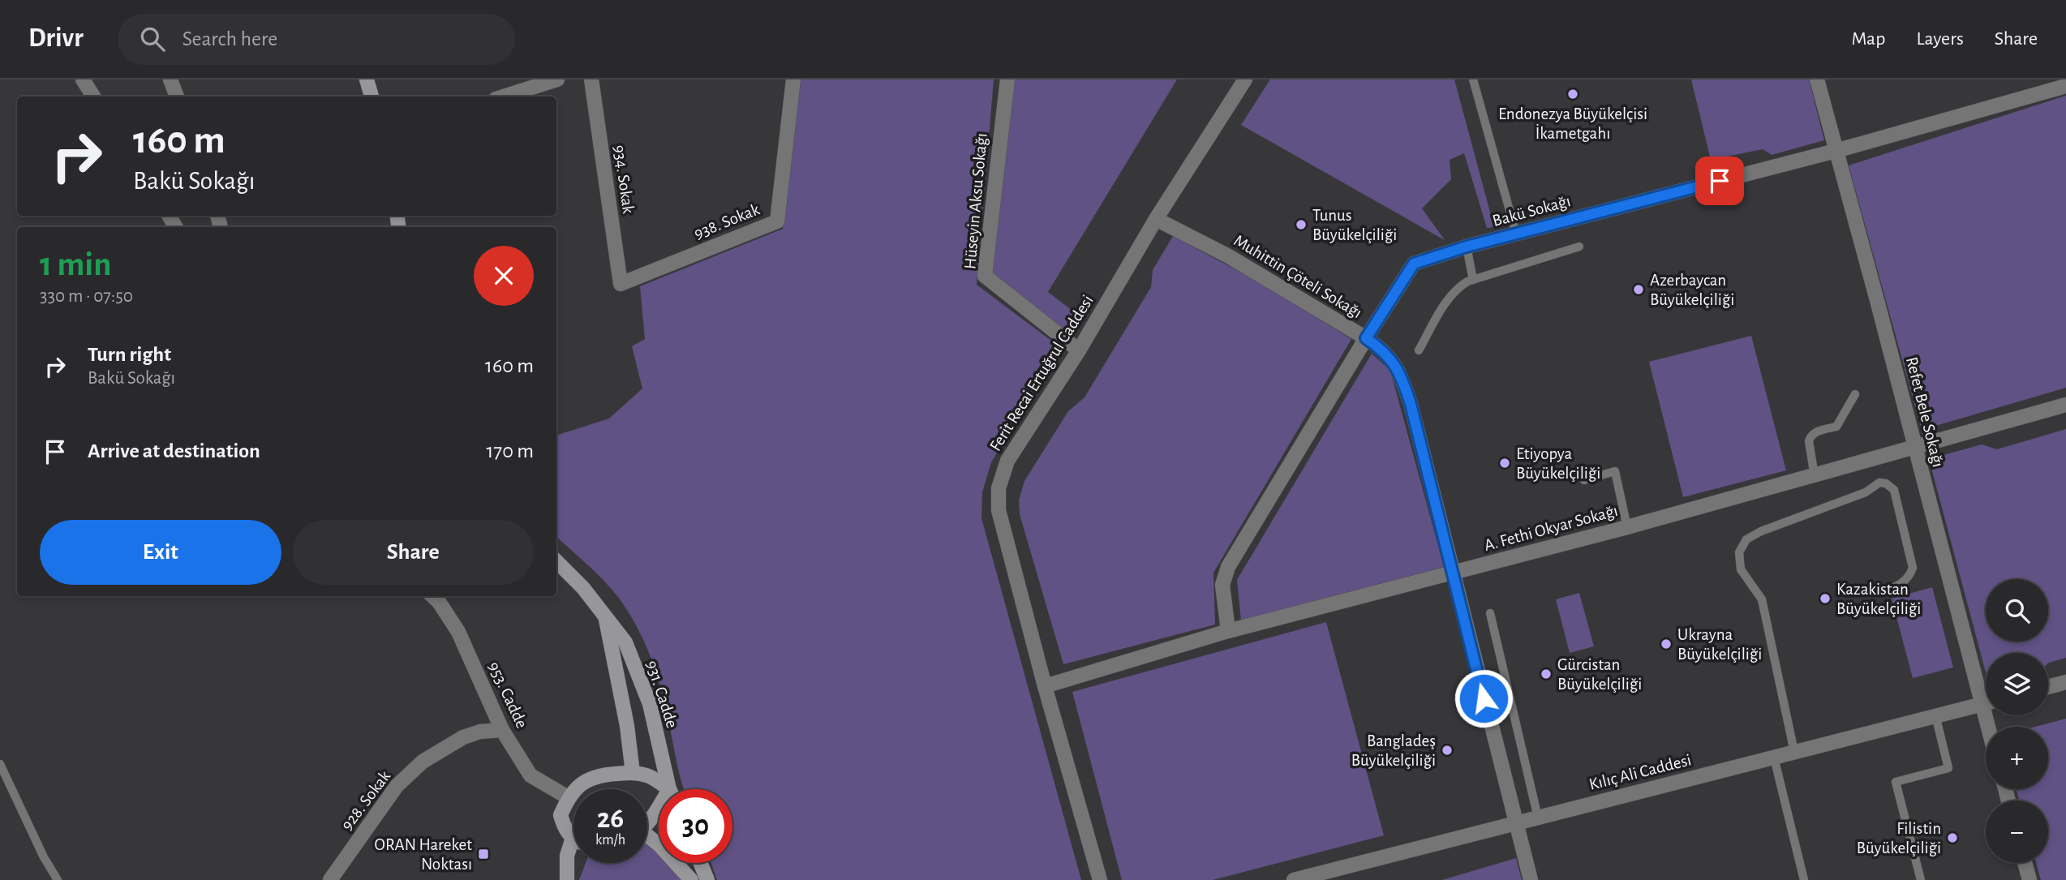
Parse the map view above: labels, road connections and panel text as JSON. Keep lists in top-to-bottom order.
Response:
{
  "streets": {
    "main road": ["931. Cadde"],
    "street": [
      "934. Sokak",
      "Hüseyin Aksu Sokağı",
      "Bakü Sokağı",
      "938. Sokak",
      "Muhittin Çöteli Sokağı",
      "Ferit Recai Ertuğrul Caddesi",
      "Refet Bele Sokağı",
      "A. Fethi Okyar Sokağı",
      "953. Cadde",
      "Kılıç Ali Caddesi",
      "928. Sokak"
    ]
  },
  "crossings": [
    ["934. Sokak", "938. Sokak"],
    ["Hüseyin Aksu Sokağı", "Ferit Recai Ertuğrul Caddesi"],
    ["Bakü Sokağı", "Muhittin Çöteli Sokağı"],
    ["Bakü Sokağı", "Refet Bele Sokağı"],
    ["Bakü Sokağı", "A. Fethi Okyar Sokağı"],
    ["Muhittin Çöteli Sokağı", "Ferit Recai Ertuğrul Caddesi"],
    ["Muhittin Çöteli Sokağı", "A. Fethi Okyar Sokağı"],
    ["Muhittin Çöteli Sokağı", "Kılıç Ali Caddesi"],
    ["Ferit Recai Ertuğrul Caddesi", "A. Fethi Okyar Sokağı"],
    ["Refet Bele Sokağı", "A. Fethi Okyar Sokağı"],
    ["953. Cadde", "928. Sokak"]
  ],
  "places": {
    "other": [
      "Endonezya Büyükelçisi İkametgahı",
      "Tunus Büyükelçiliği",
      "Azerbaycan Büyükelçiliği",
      "Etiyopya Büyükelçiliği",
      "Kazakistan Büyükelçiliği",
      "Ukrayna Büyükelçiliği",
      "Gürcistan Büyükelçiliği",
      "Bangladeş Büyükelçiliği",
      "Filistin Büyükelçiliği"
    ],
    "transit": ["ORAN Hareket Noktası"]
  },
  "page": {
    "header": "Drivr",
    "search": "Search here",
    "nav": ["Map", "Layers", "Share"],
    "turn": ["160 m", "Bakü Sokağı"],
    "heading": ["1 min", "330 m · 07:50"],
    "list": [
      {
        "name": "Turn right",
        "note": "Bakü Sokağı",
        "value": "160 m"
      },
      {
        "name": "Arrive at destination",
        "value": "170 m"
      }
    ],
    "buttons": ["Exit", "Share"],
    "map_buttons": ["+", "−"],
    "speed": "26 km/h",
    "limit": "30"
  }
}
